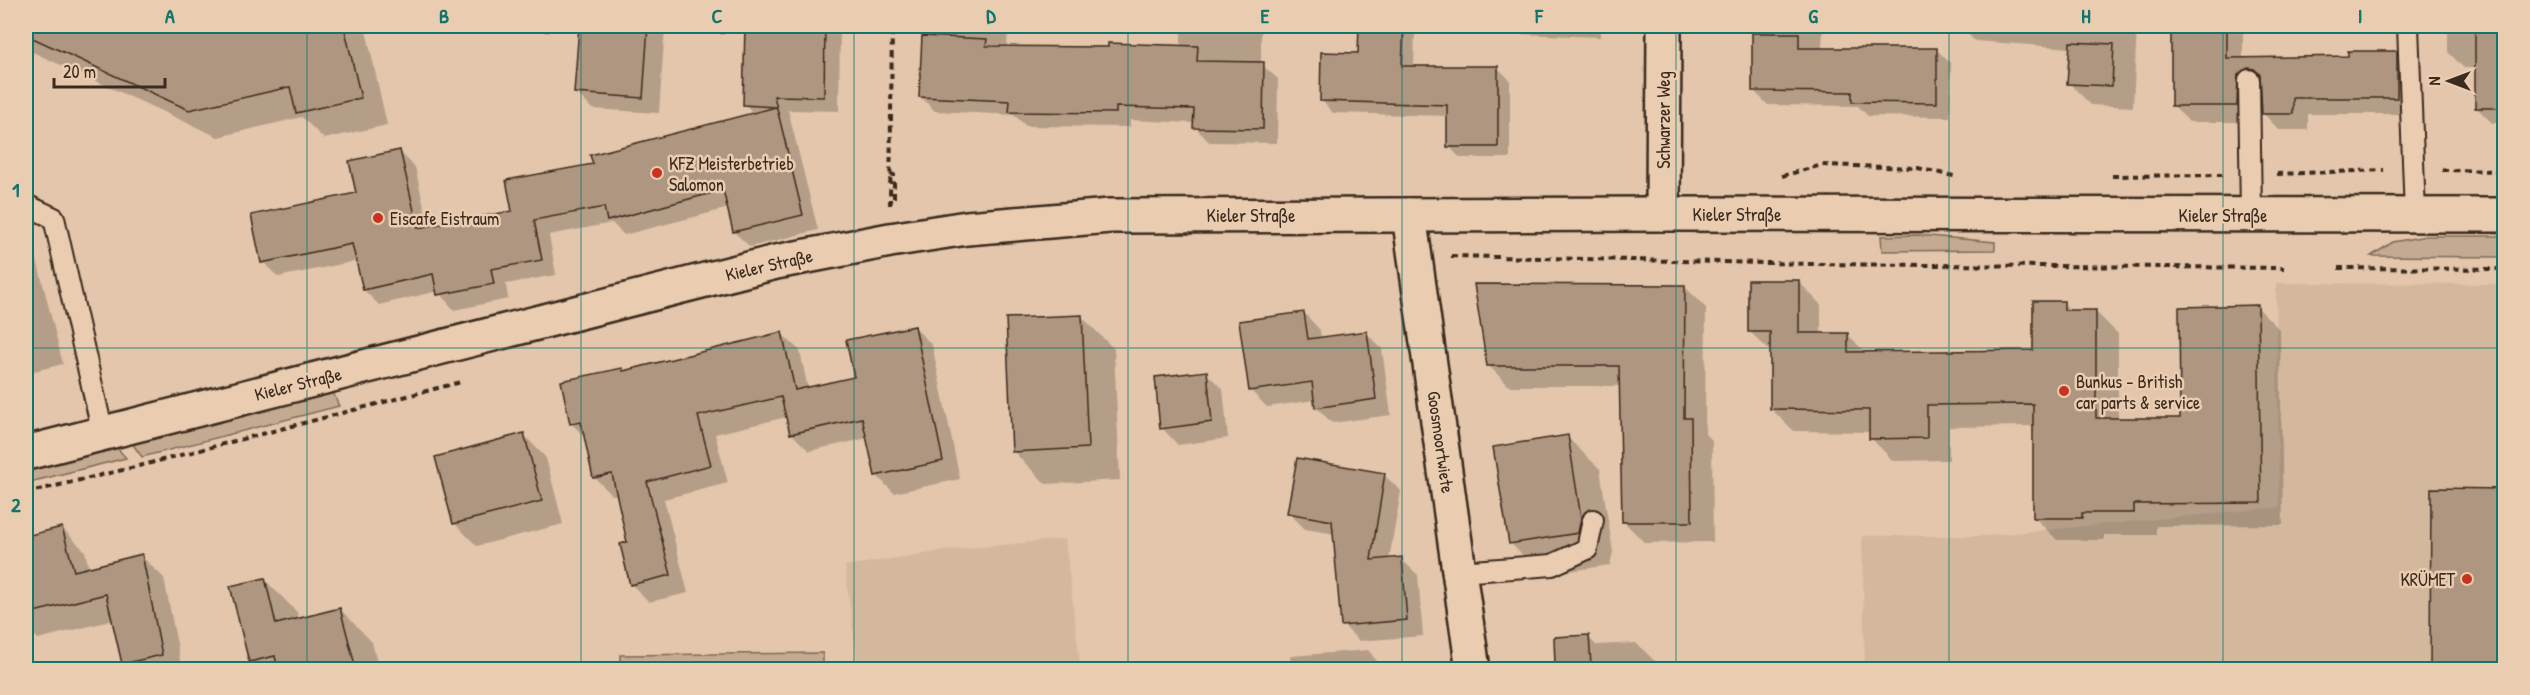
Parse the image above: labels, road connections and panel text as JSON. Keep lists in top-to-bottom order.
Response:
{
  "streets": {
    "main road": ["Schwarzer Weg", "Kieler Straße", "Goosmoortwiete"]
  },
  "crossings": [
    ["Schwarzer Weg", "Kieler Straße"],
    ["Kieler Straße", "Goosmoortwiete"]
  ],
  "places": [
    "KFZ Meisterbetrieb Salomon",
    "Eiscafe Eistraum",
    "Bunkus - British car parts & service",
    "KRÜMET"
  ],
  "scale_bar": "20 m",
  "north": "left",
  "grid": {
    "columns": [
      "A",
      "B",
      "C",
      "D",
      "E",
      "F",
      "G",
      "H",
      "I"
    ],
    "rows": ["1", "2"]
  }
}
